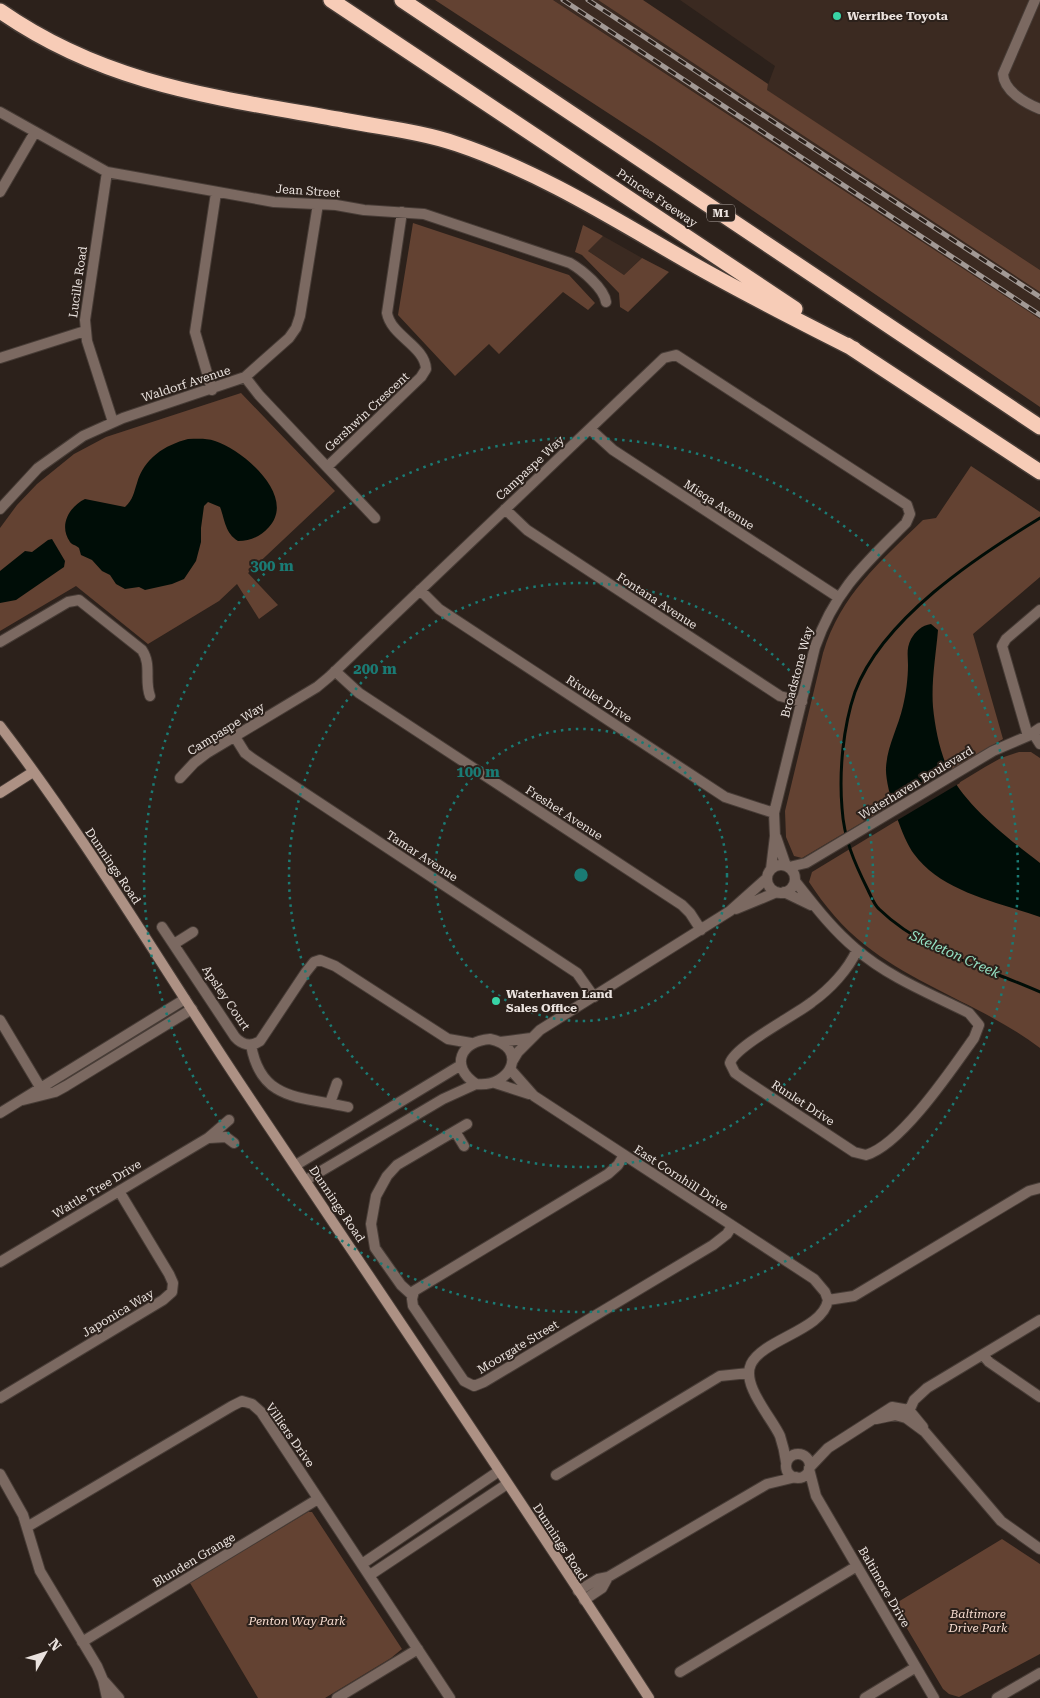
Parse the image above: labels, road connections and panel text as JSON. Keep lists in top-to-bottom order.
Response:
{
  "streets": {
    "highway": ["Princes Freeway", "M1"],
    "street": [
      "Jean Street",
      "Lucille Road",
      "Waldorf Avenue",
      "Gershwin Crescent",
      "Campaspe Way",
      "Misqa Avenue",
      "Fontana Avenue",
      "Broadstone Way",
      "Rivulet Drive",
      "Waterhaven Boulevard",
      "Freshet Avenue",
      "Tamar Avenue",
      "Dunnings Road",
      "Apsley Court",
      "Runlet Drive",
      "East Cornhill Drive",
      "Wattle Tree Drive",
      "Japonica Way",
      "Moorgate Street",
      "Villiers Drive",
      "Blunden Grange",
      "Baltimore Drive"
    ]
  },
  "crossings": [
    ["Jean Street", "Lucille Road"],
    ["Jean Street", "Waldorf Avenue"],
    ["Jean Street", "Gershwin Crescent"],
    ["Lucille Road", "Waldorf Avenue"],
    ["Campaspe Way", "Misqa Avenue"],
    ["Campaspe Way", "Fontana Avenue"],
    ["Campaspe Way", "Broadstone Way"],
    ["Campaspe Way", "Rivulet Drive"],
    ["Campaspe Way", "Freshet Avenue"],
    ["Campaspe Way", "Tamar Avenue"],
    ["Misqa Avenue", "Broadstone Way"],
    ["Fontana Avenue", "Broadstone Way"],
    ["Broadstone Way", "Rivulet Drive"],
    ["Broadstone Way", "Waterhaven Boulevard"],
    ["East Cornhill Drive", "Moorgate Street"],
    ["Wattle Tree Drive", "Japonica Way"],
    ["Villiers Drive", "Blunden Grange"]
  ],
  "water": ["Skeleton Creek"],
  "parks": ["Baltimore Drive Park", "Penton Way Park"],
  "places": ["Werribee Toyota", "Waterhaven Land Sales Office"],
  "north": "top right",
  "rings": ["300 m", "200 m", "100 m"]
}
